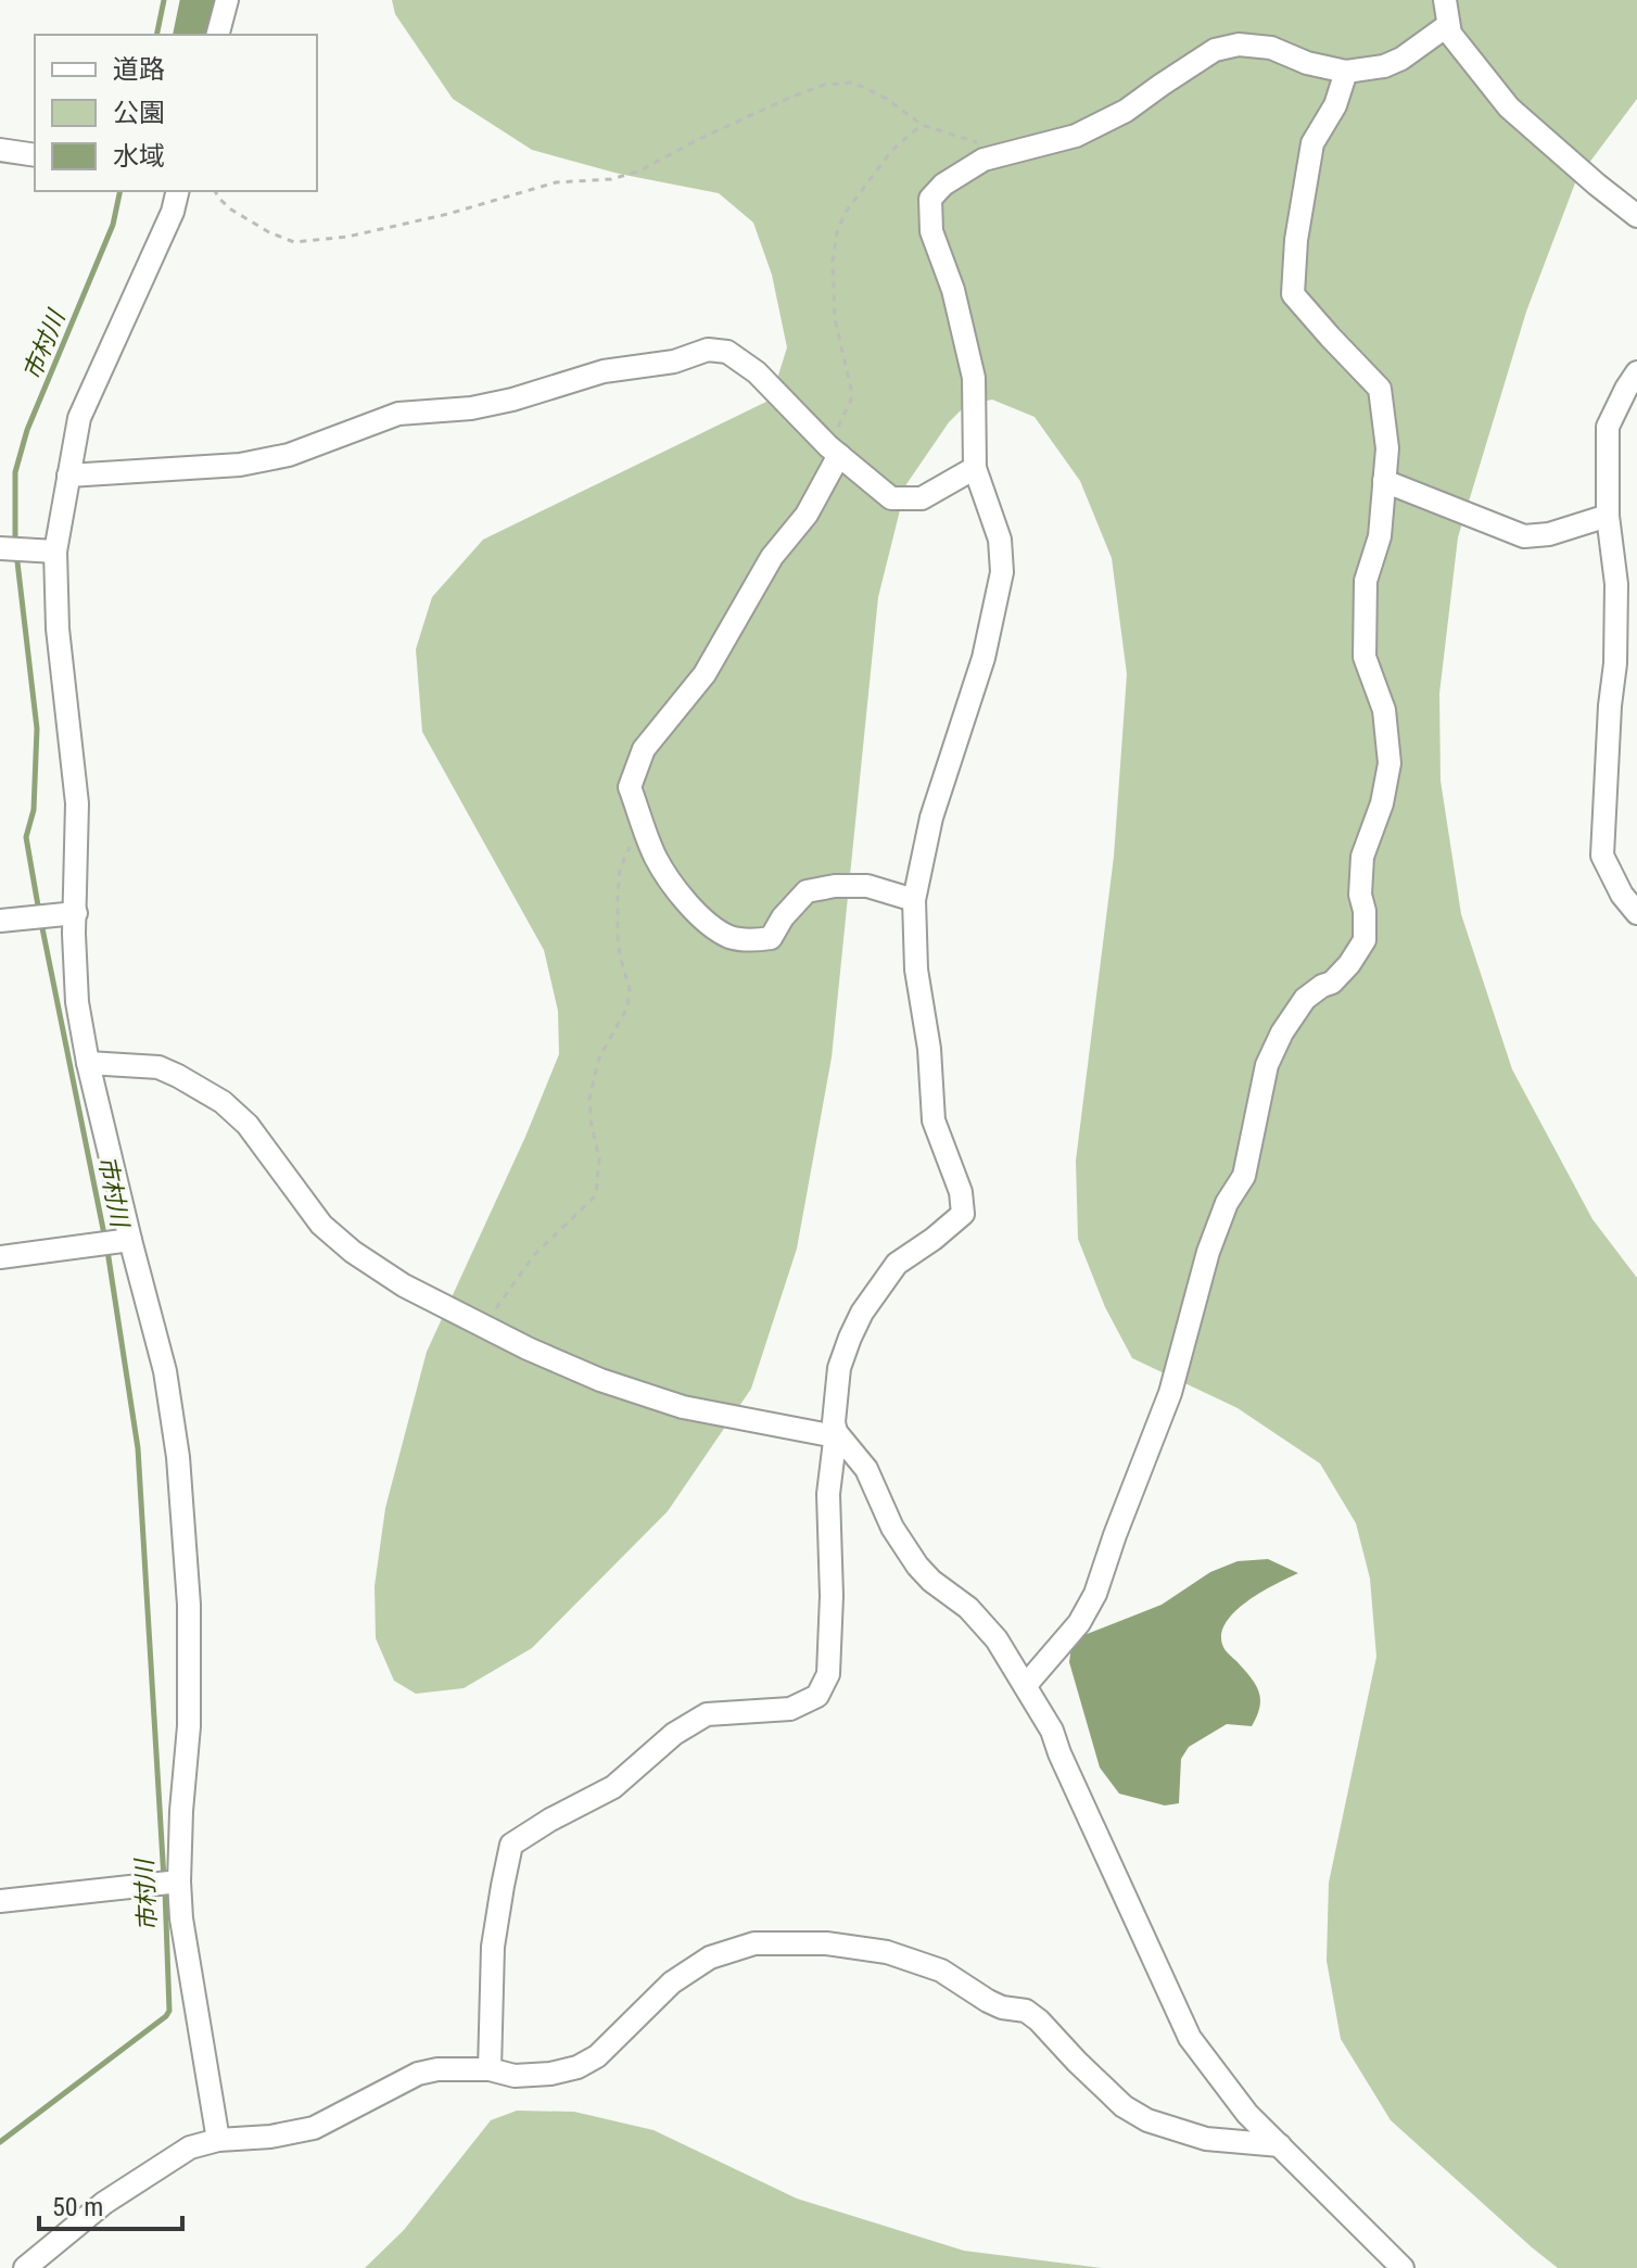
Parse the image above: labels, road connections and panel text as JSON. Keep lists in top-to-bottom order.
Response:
{
  "water": ["市村川"],
  "legend": ["道路", "公園", "水域"],
  "scale_bar": "50 m"
}
